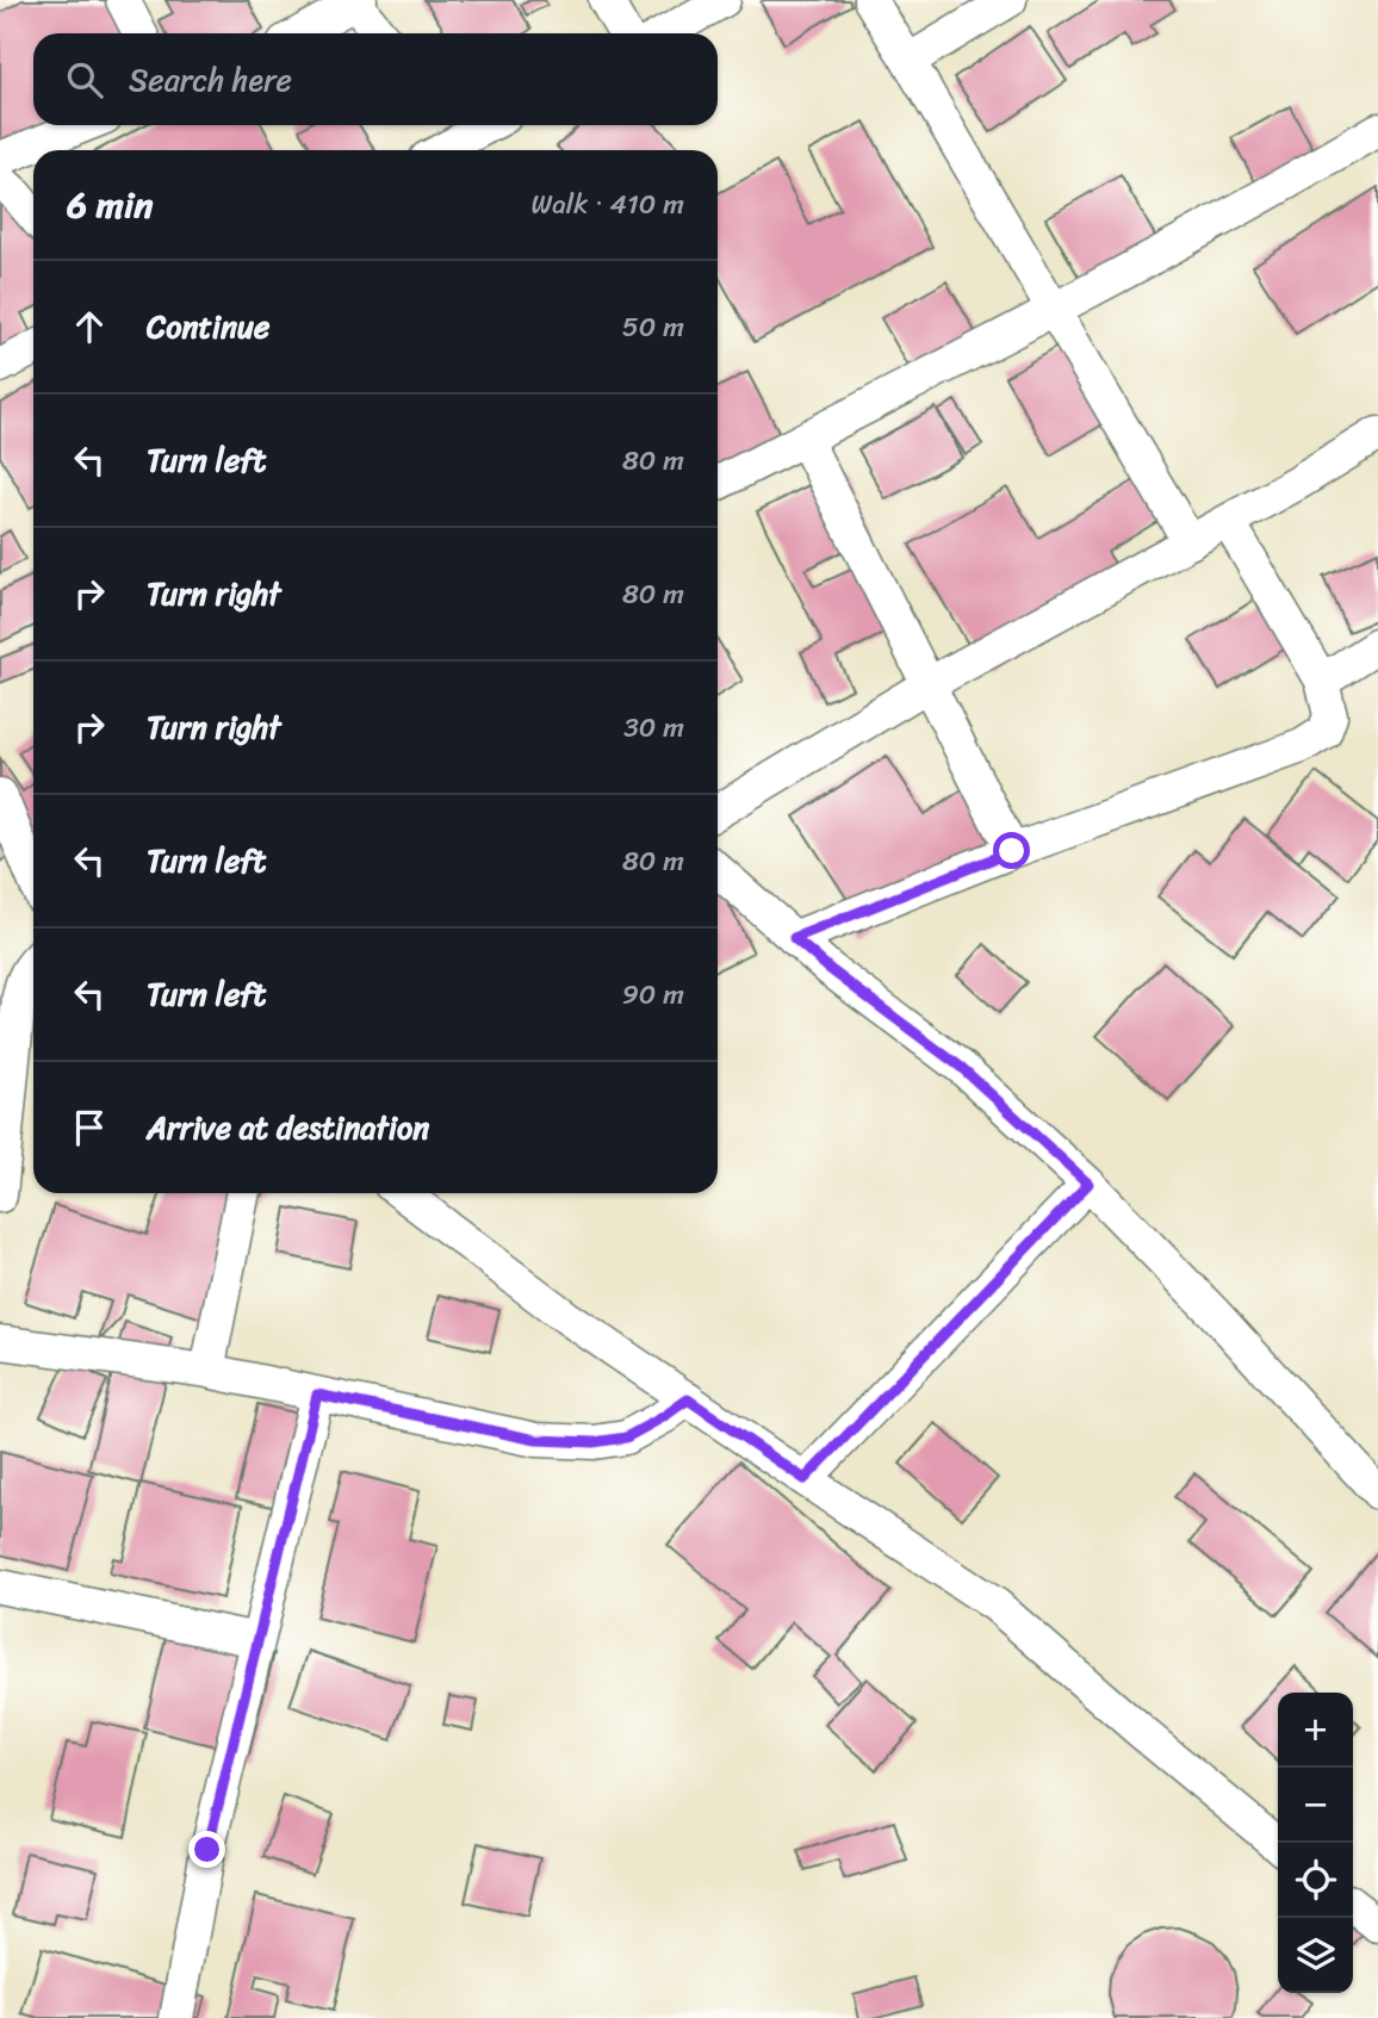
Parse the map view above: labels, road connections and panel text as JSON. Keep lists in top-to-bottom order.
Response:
{
  "page": {
    "search": "Search here",
    "heading": ["6 min", "Walk · 410 m"],
    "list": [
      ["Continue", "50 m"],
      ["Turn left", "80 m"],
      ["Turn right", "80 m"],
      ["Turn right", "30 m"],
      ["Turn left", "80 m"],
      ["Turn left", "90 m"],
      "Arrive at destination"
    ],
    "map_buttons": ["+", "−"]
  }
}
